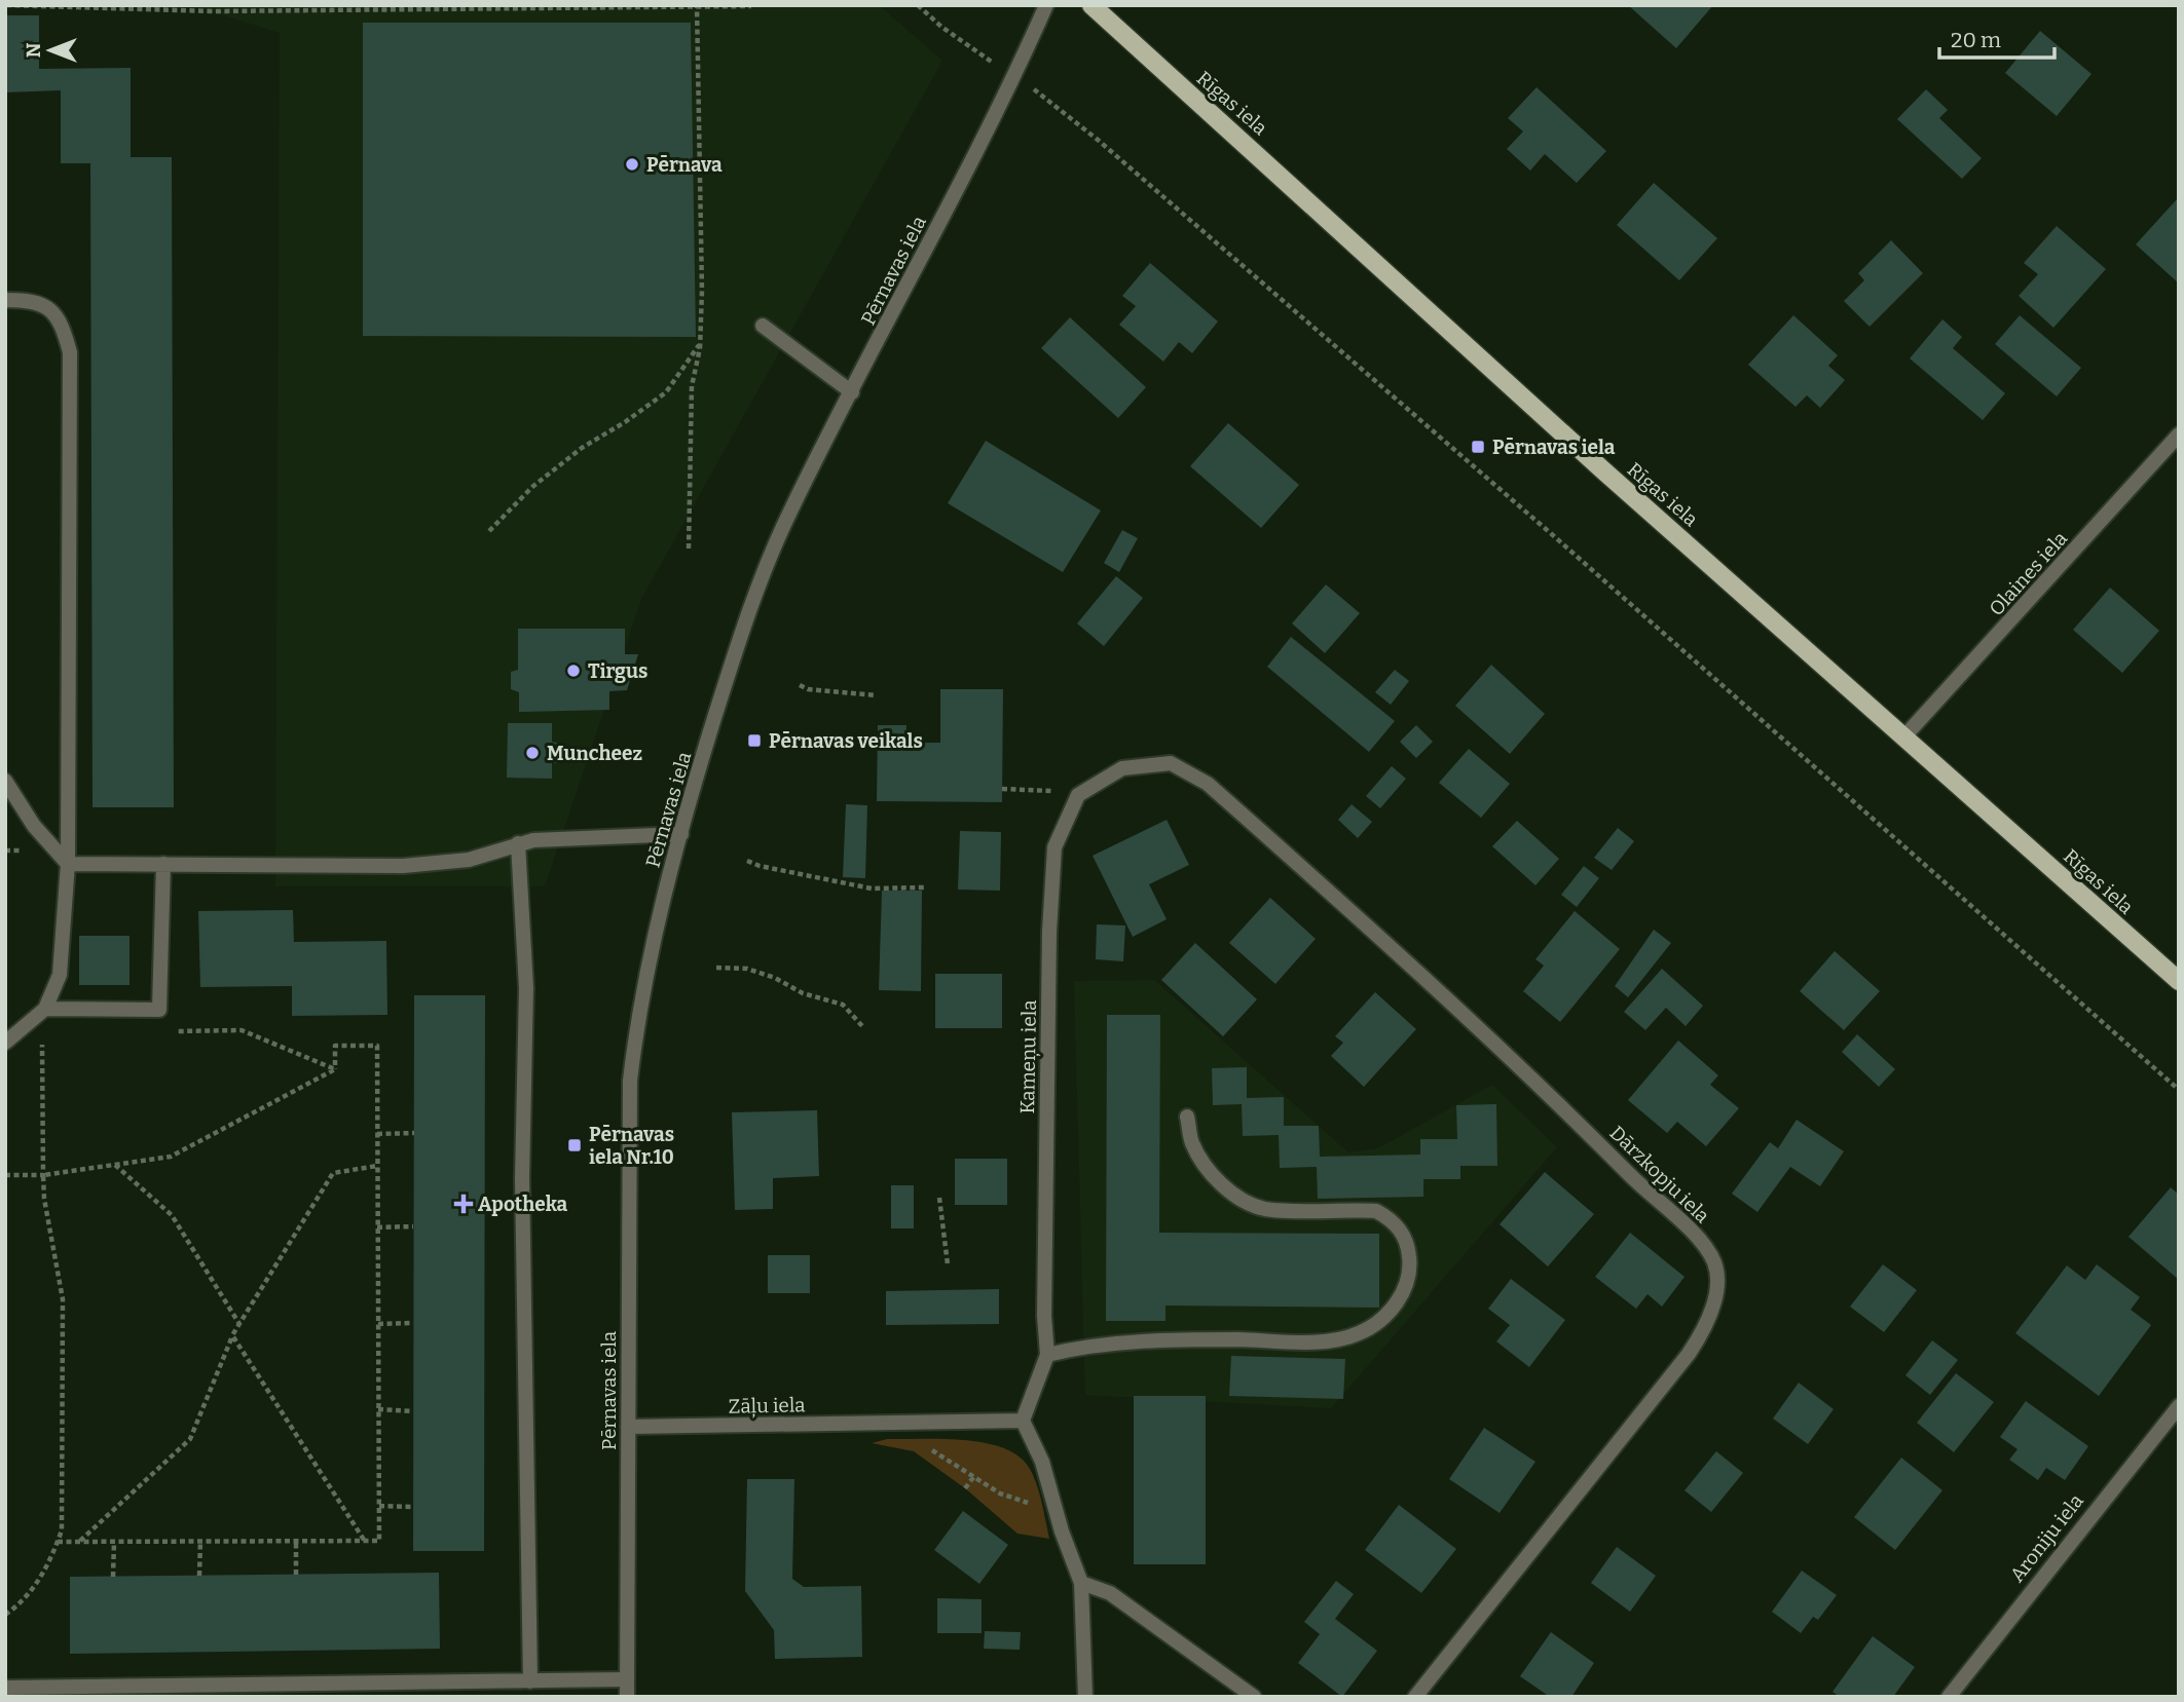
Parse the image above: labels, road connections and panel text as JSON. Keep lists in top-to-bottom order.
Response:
{
  "streets": {
    "main road": ["Rīgas iela"],
    "street": [
      "Pērnavas iela",
      "Olaines iela",
      "Kameņu iela",
      "Dārzkopju iela",
      "Zāļu iela",
      "Aroniju iela"
    ]
  },
  "crossings": [
    ["Rīgas iela", "Olaines iela"],
    ["Pērnavas iela", "Zāļu iela"],
    ["Kameņu iela", "Dārzkopju iela"]
  ],
  "places": {
    "other": ["Pērnava", "Tirgus", "Muncheez"],
    "transit": ["Pērnavas iela", "Pērnavas veikals", "Pērnavas iela Nr.10"],
    "health": ["Apotheka"]
  },
  "scale_bar": "20 m",
  "north": "left"
}
